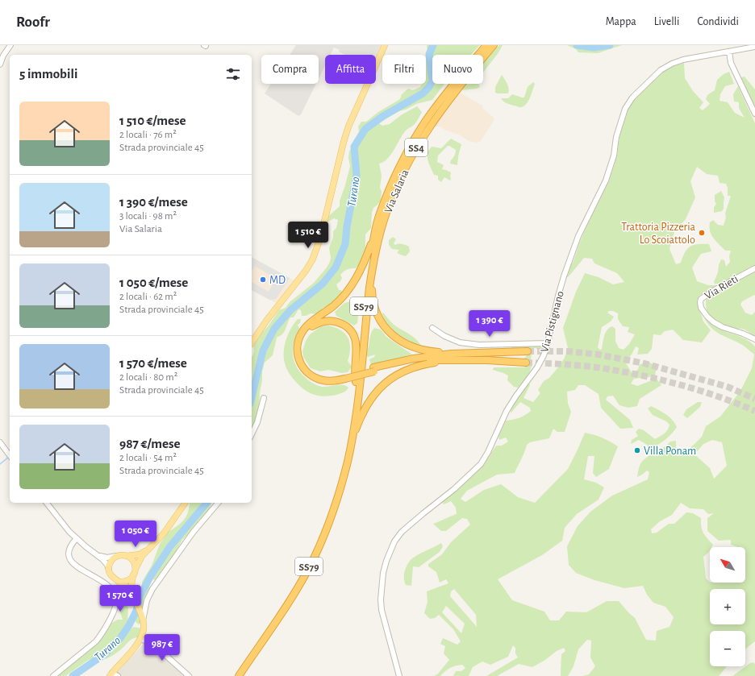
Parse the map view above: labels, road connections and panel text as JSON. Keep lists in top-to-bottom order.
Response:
{
  "streets": {
    "highway": ["SS4", "Via Salaria", "SS79"],
    "street": ["Via Rieti", "Via Pistignano"]
  },
  "crossings": [
    ["SS4", "Via Salaria"],
    ["SS4", "SS79"],
    ["Via Salaria", "SS79"]
  ],
  "water": ["Turano"],
  "places": ["Trattoria Pizzeria Lo Scoiattolo", "MD", "Villa Ponam"],
  "north": "top left",
  "page": {
    "header": "Roofr",
    "nav": ["Mappa", "Livelli", "Condividi"],
    "chip": [
      "Compra",
      "Affitta",
      "Filtri",
      "Nuovo"
    ],
    "heading": "5 immobili",
    "list": [
      {
        "name": "1 510 €/mese",
        "note": "2 locali · 76 m² · Strada provinciale 45"
      },
      {
        "name": "1 390 €/mese",
        "note": "3 locali · 98 m² · Via Salaria"
      },
      {
        "name": "1 050 €/mese",
        "note": "2 locali · 62 m² · Strada provinciale 45"
      },
      {
        "name": "1 570 €/mese",
        "note": "2 locali · 80 m² · Strada provinciale 45"
      },
      {
        "name": "987 €/mese",
        "note": "2 locali · 54 m² · Strada provinciale 45"
      }
    ],
    "price": [
      "1 510 €",
      "1 390 €",
      "1 050 €",
      "1 570 €",
      "987 €"
    ],
    "map_buttons": ["+", "−"]
  }
}
